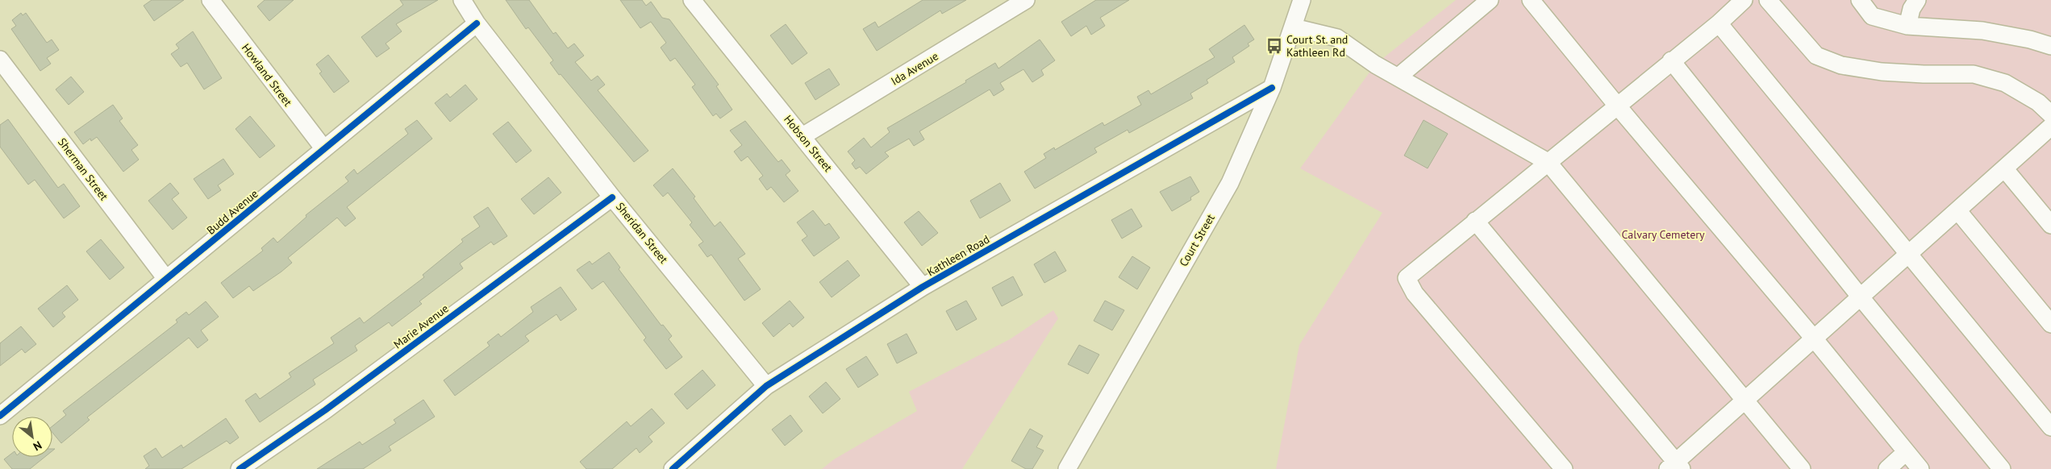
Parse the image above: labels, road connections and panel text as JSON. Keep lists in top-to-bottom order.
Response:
{
  "streets": {
    "street": [
      "Ida Avenue",
      "Howland Street",
      "Hobson Street",
      "Sherman Street",
      "Budd Avenue",
      "Sheridan Street",
      "Court Street",
      "Kathleen Road",
      "Marie Avenue"
    ]
  },
  "crossings": [
    ["Ida Avenue", "Hobson Street"],
    ["Howland Street", "Budd Avenue"],
    ["Hobson Street", "Kathleen Road"],
    ["Sherman Street", "Budd Avenue"],
    ["Budd Avenue", "Sheridan Street"],
    ["Sheridan Street", "Kathleen Road"],
    ["Sheridan Street", "Marie Avenue"],
    ["Court Street", "Kathleen Road"]
  ],
  "parks": ["Calvary Cemetery"],
  "places": {
    "bus stop": ["Court St. and Kathleen Rd"]
  },
  "north": "bottom right"
}
